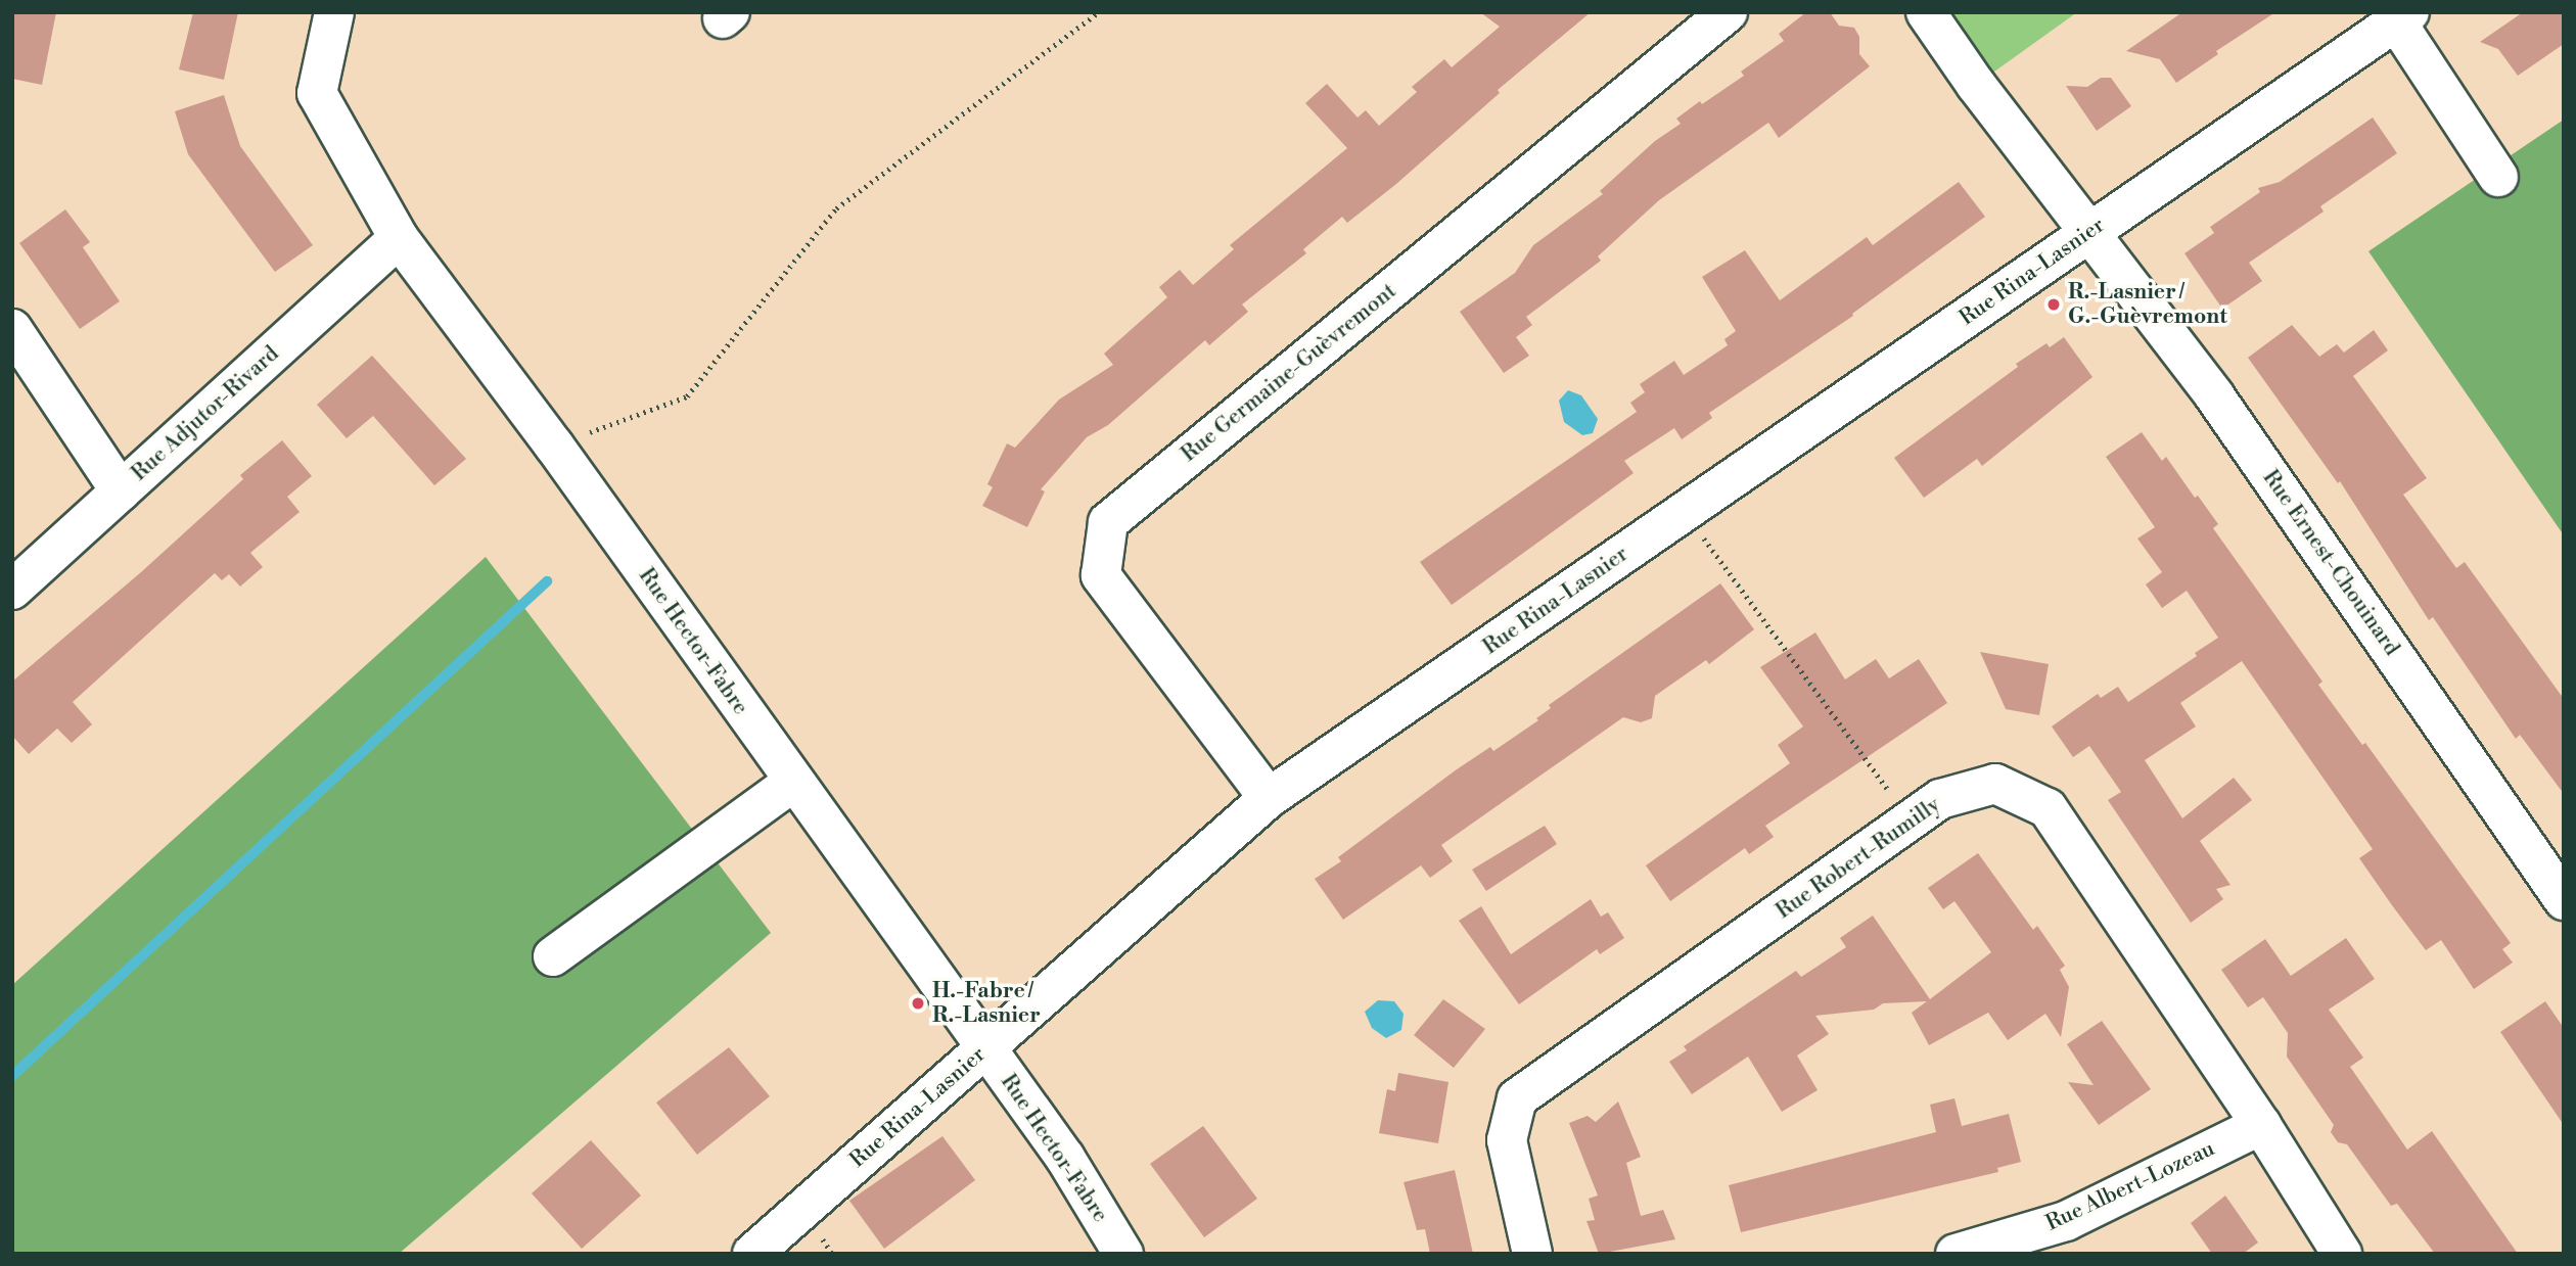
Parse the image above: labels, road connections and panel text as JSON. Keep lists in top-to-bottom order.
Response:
{
  "streets": {
    "street": [
      "Rue Rina-Lasnier",
      "Rue Germaine-Guèvremont",
      "Rue Adjutor-Rivard",
      "Rue Ernest-Chouinard",
      "Rue Hector-Fabre",
      "Rue Robert-Rumilly",
      "Rue Albert-Lozeau"
    ]
  },
  "crossings": [
    ["Rue Rina-Lasnier", "Rue Germaine-Guèvremont"],
    ["Rue Rina-Lasnier", "Rue Ernest-Chouinard"],
    ["Rue Rina-Lasnier", "Rue Hector-Fabre"],
    ["Rue Adjutor-Rivard", "Rue Hector-Fabre"],
    ["Rue Robert-Rumilly", "Rue Albert-Lozeau"]
  ],
  "places": ["R.-Lasnier / G.-Guèvremont", "H.-Fabre / R.-Lasnier"]
}
